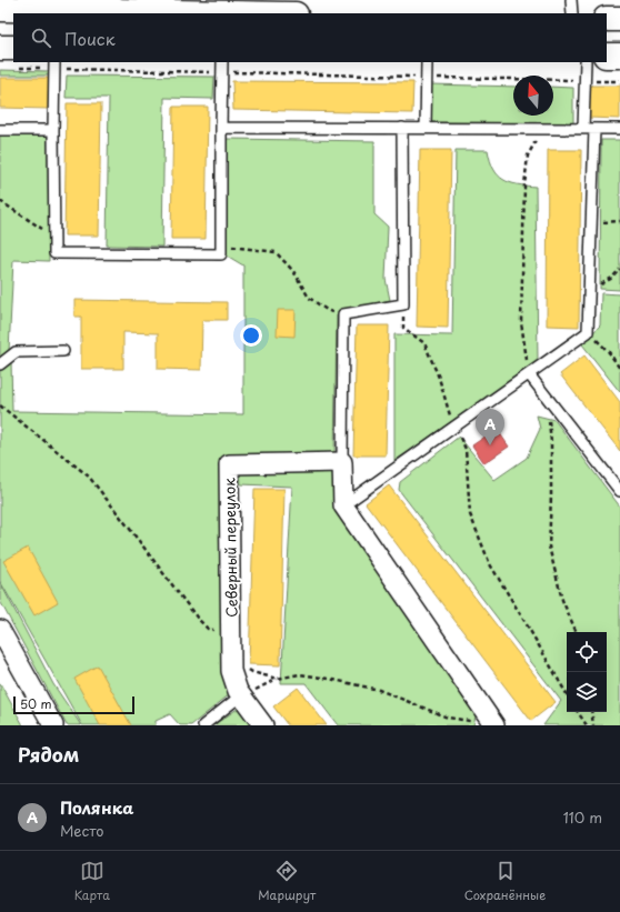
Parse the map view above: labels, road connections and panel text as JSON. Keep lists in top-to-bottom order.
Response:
{
  "streets": {
    "street": ["Северный переулок"]
  },
  "scale_bar": "50 m",
  "north": "top",
  "page": {
    "search": "Поиск",
    "pins": "A",
    "scale": "50 m",
    "heading": "Рядом",
    "list": [
      {
        "mark": "A",
        "name": "Полянка",
        "note": "Место",
        "value": "110 m"
      }
    ],
    "nav": ["Карта", "Маршрут", "Сохранённые"]
  }
}
